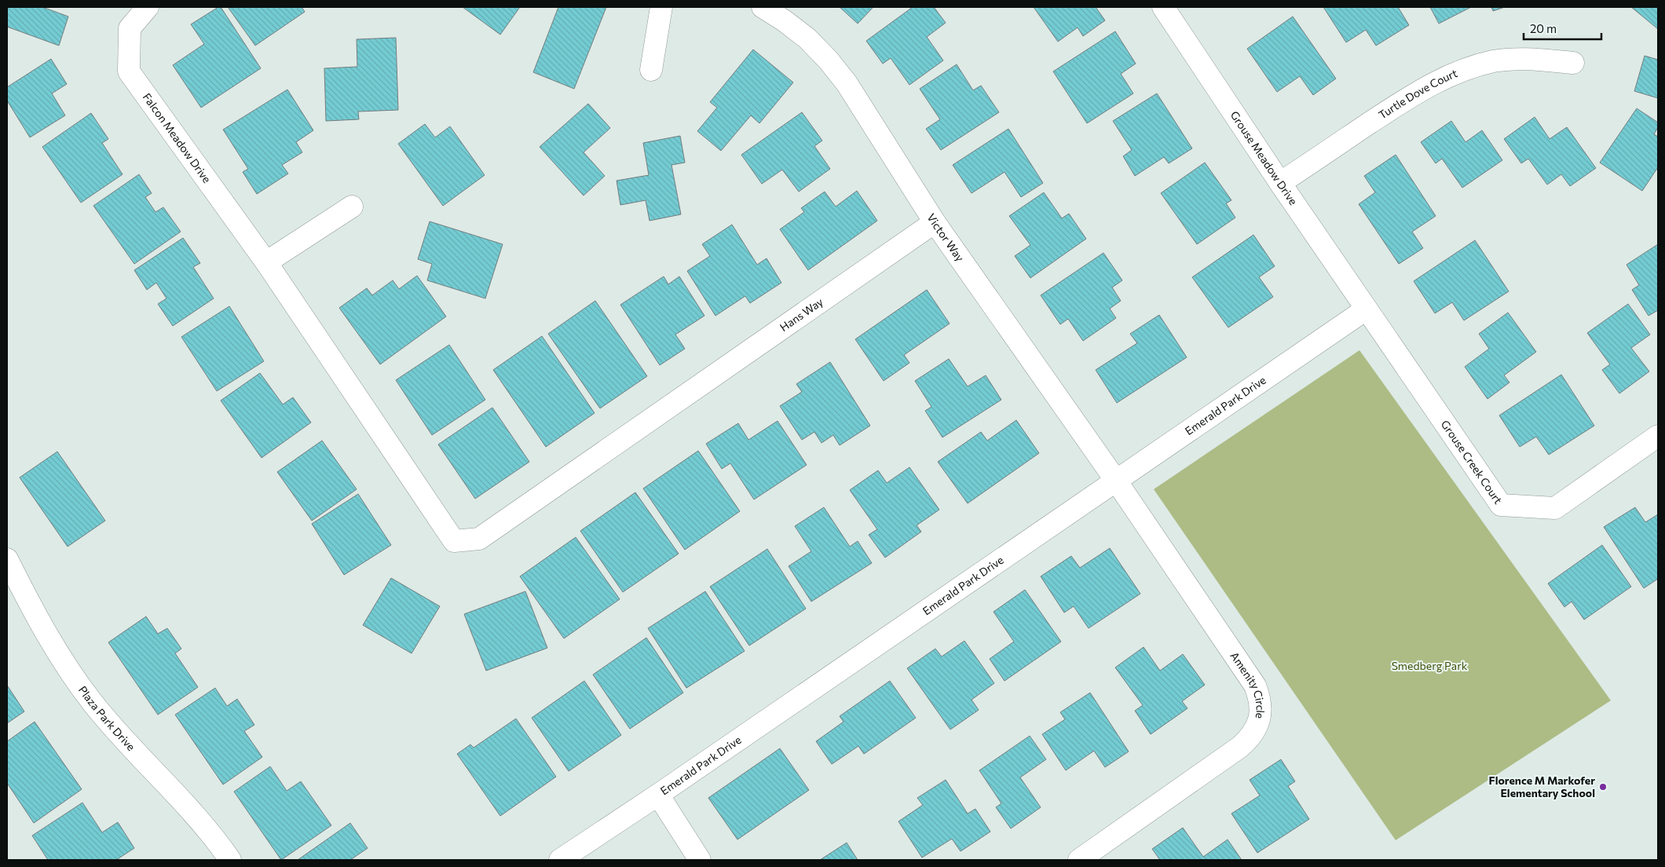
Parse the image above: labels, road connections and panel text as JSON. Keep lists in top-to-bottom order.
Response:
{
  "streets": {
    "street": [
      "Turtle Dove Court",
      "Falcon Meadow Drive",
      "Grouse Meadow Drive",
      "Victor Way",
      "Hans Way",
      "Emerald Park Drive",
      "Grouse Creek Court",
      "Amenity Circle",
      "Plaza Park Drive"
    ]
  },
  "crossings": [
    ["Turtle Dove Court", "Grouse Meadow Drive"],
    ["Falcon Meadow Drive", "Hans Way"],
    ["Grouse Meadow Drive", "Emerald Park Drive"],
    ["Grouse Meadow Drive", "Grouse Creek Court"],
    ["Victor Way", "Hans Way"],
    ["Victor Way", "Emerald Park Drive"],
    ["Victor Way", "Amenity Circle"],
    ["Emerald Park Drive", "Grouse Creek Court"],
    ["Emerald Park Drive", "Amenity Circle"]
  ],
  "parks": ["Smedberg Park"],
  "places": ["Florence M Markofer Elementary School"],
  "scale_bar": "20 m"
}
